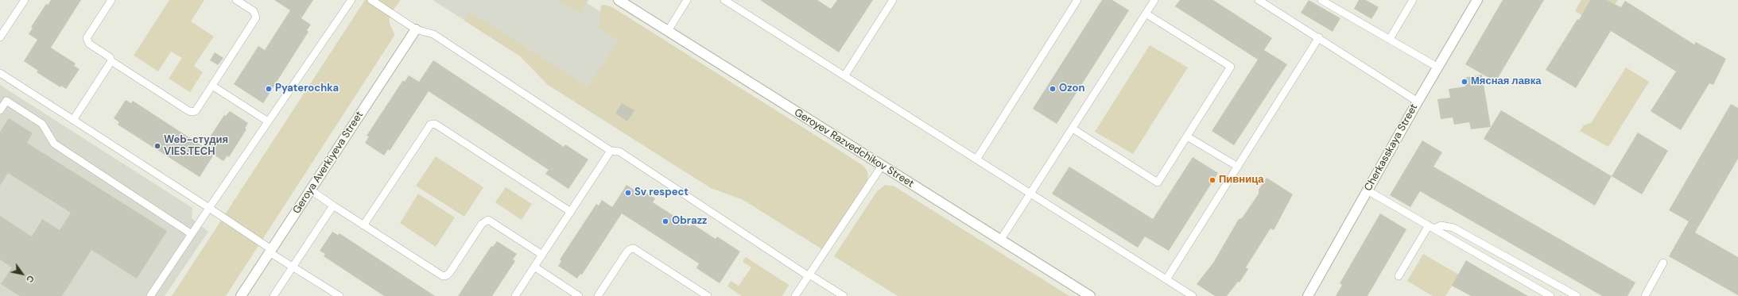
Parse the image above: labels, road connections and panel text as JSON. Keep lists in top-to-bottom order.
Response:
{
  "streets": {
    "street": ["Cherkasskaya Street", "Geroyev Razvedchikov Street", "Geroya Averkiyeva Street"]
  },
  "places": [
    "Мясная лавка",
    "Pyaterochka",
    "Ozon",
    "Web-студия VIES.TECH",
    "Пивница",
    "Sv respect",
    "Obrazz"
  ],
  "north": "bottom right"
}
